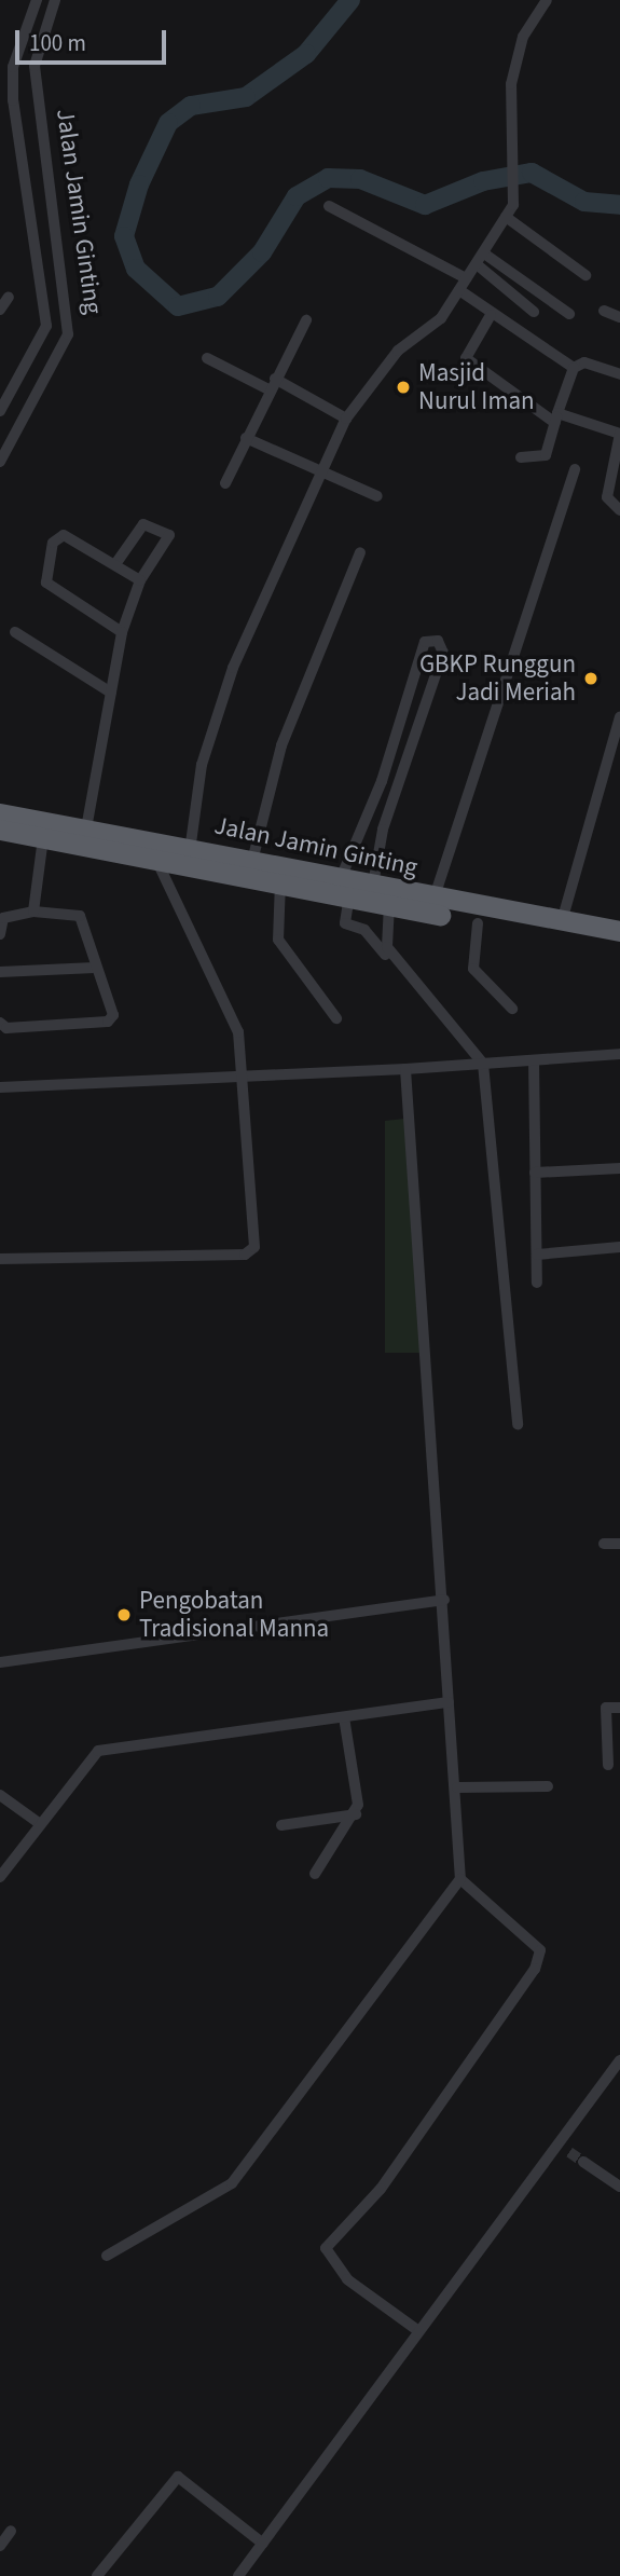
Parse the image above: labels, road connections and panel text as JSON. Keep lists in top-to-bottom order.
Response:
{
  "streets": {
    "highway": ["Jalan Jamin Ginting"]
  },
  "places": ["Masjid Nurul Iman", "GBKP Runggun Jadi Meriah", "Pengobatan Tradisional Manna"],
  "scale_bar": "100 m"
}
